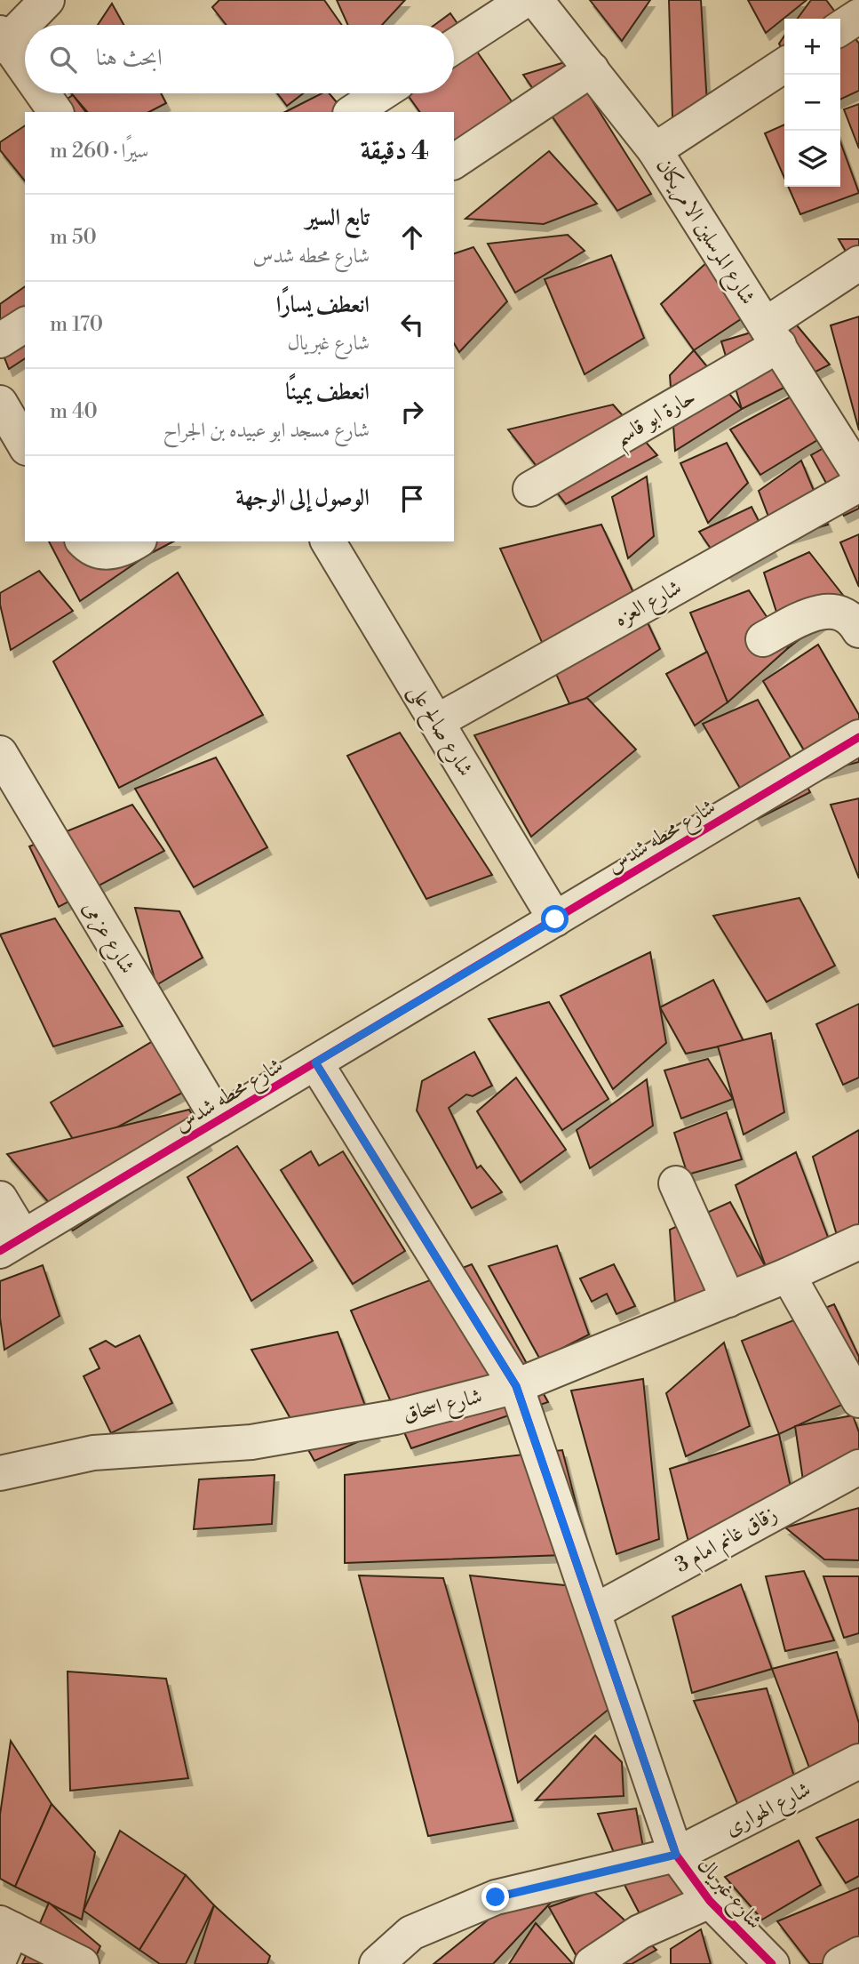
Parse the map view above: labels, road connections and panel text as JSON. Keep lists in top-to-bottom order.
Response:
{
  "streets": {
    "street": [
      "شارع المرسلين الامريكان",
      "حارة ابو قاسم",
      "شارع العزه",
      "شارع صالح على",
      "شارع محطه شدس",
      "شارع عزمى",
      "شارع اسحاق",
      "زقاق غانم امام 3",
      "شارع الهوارى",
      "شارع غبريال"
    ]
  },
  "crossings": [
    ["شارع المرسلين الامريكان", "حارة ابو قاسم"],
    ["شارع العزه", "شارع صالح على"],
    ["شارع صالح على", "شارع محطه شدس"],
    ["شارع محطه شدس", "شارع عزمى"],
    ["شارع محطه شدس", "شارع غبريال"],
    ["شارع اسحاق", "شارع غبريال"],
    ["زقاق غانم امام 3", "شارع غبريال"],
    ["شارع الهوارى", "شارع غبريال"]
  ],
  "page": {
    "map_buttons": ["+", "−"],
    "search": "ابحث هنا",
    "heading": ["4 دقيقة", "سيرًا · 260 m"],
    "list": [
      ["تابع السير", "شارع محطه شدس", "50 m"],
      ["انعطف يسارًا", "شارع غبريال", "170 m"],
      ["انعطف يمينًا", "شارع مسجد ابو عبيده بن الجراح", "40 m"],
      "الوصول إلى الوجهة"
    ]
  }
}
